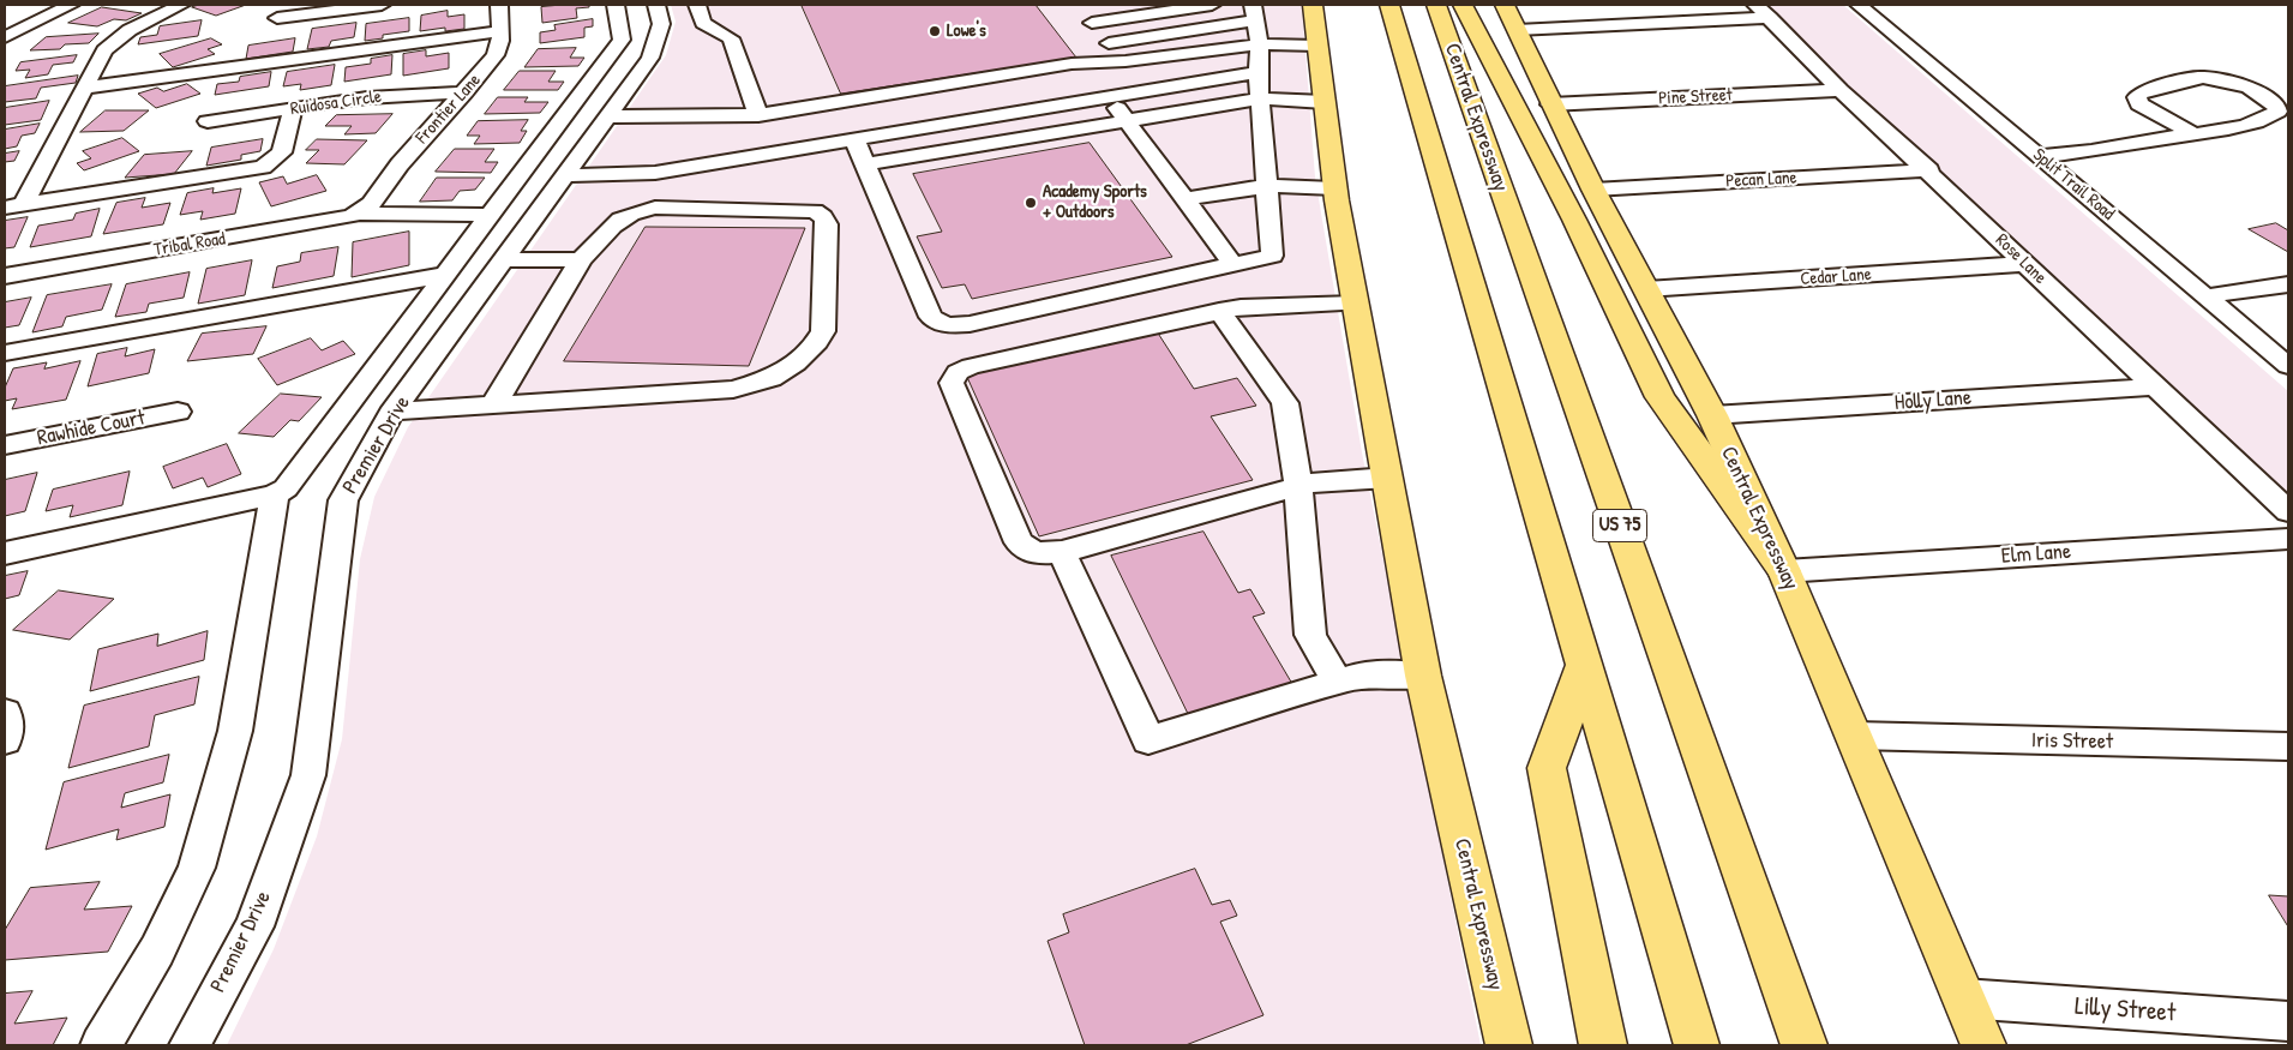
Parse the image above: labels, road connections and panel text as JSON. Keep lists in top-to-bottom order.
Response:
{
  "streets": {
    "main road": ["Central Expressway", "US 75"],
    "street": [
      "Pine Street",
      "Ruidosa Circle",
      "Frontier Lane",
      "Pecan Lane",
      "Split Trail Road",
      "Tribal Road",
      "Rose Lane",
      "Cedar Lane",
      "Holly Lane",
      "Rawhide Court",
      "Premier Drive",
      "Elm Lane",
      "Iris Street",
      "Lilly Street"
    ]
  },
  "crossings": [
    ["Pine Street", "Central Expressway"],
    ["Pine Street", "Rose Lane"],
    ["Ruidosa Circle", "Frontier Lane"],
    ["Frontier Lane", "Tribal Road"],
    ["Central Expressway", "Pecan Lane"],
    ["Central Expressway", "Cedar Lane"],
    ["Central Expressway", "Holly Lane"],
    ["Central Expressway", "Elm Lane"],
    ["Central Expressway", "Iris Street"],
    ["Central Expressway", "Lilly Street"],
    ["Pecan Lane", "Rose Lane"],
    ["Rose Lane", "Cedar Lane"],
    ["Rose Lane", "Holly Lane"]
  ],
  "places": ["Lowe's", "Academy Sports + Outdoors"]
}
